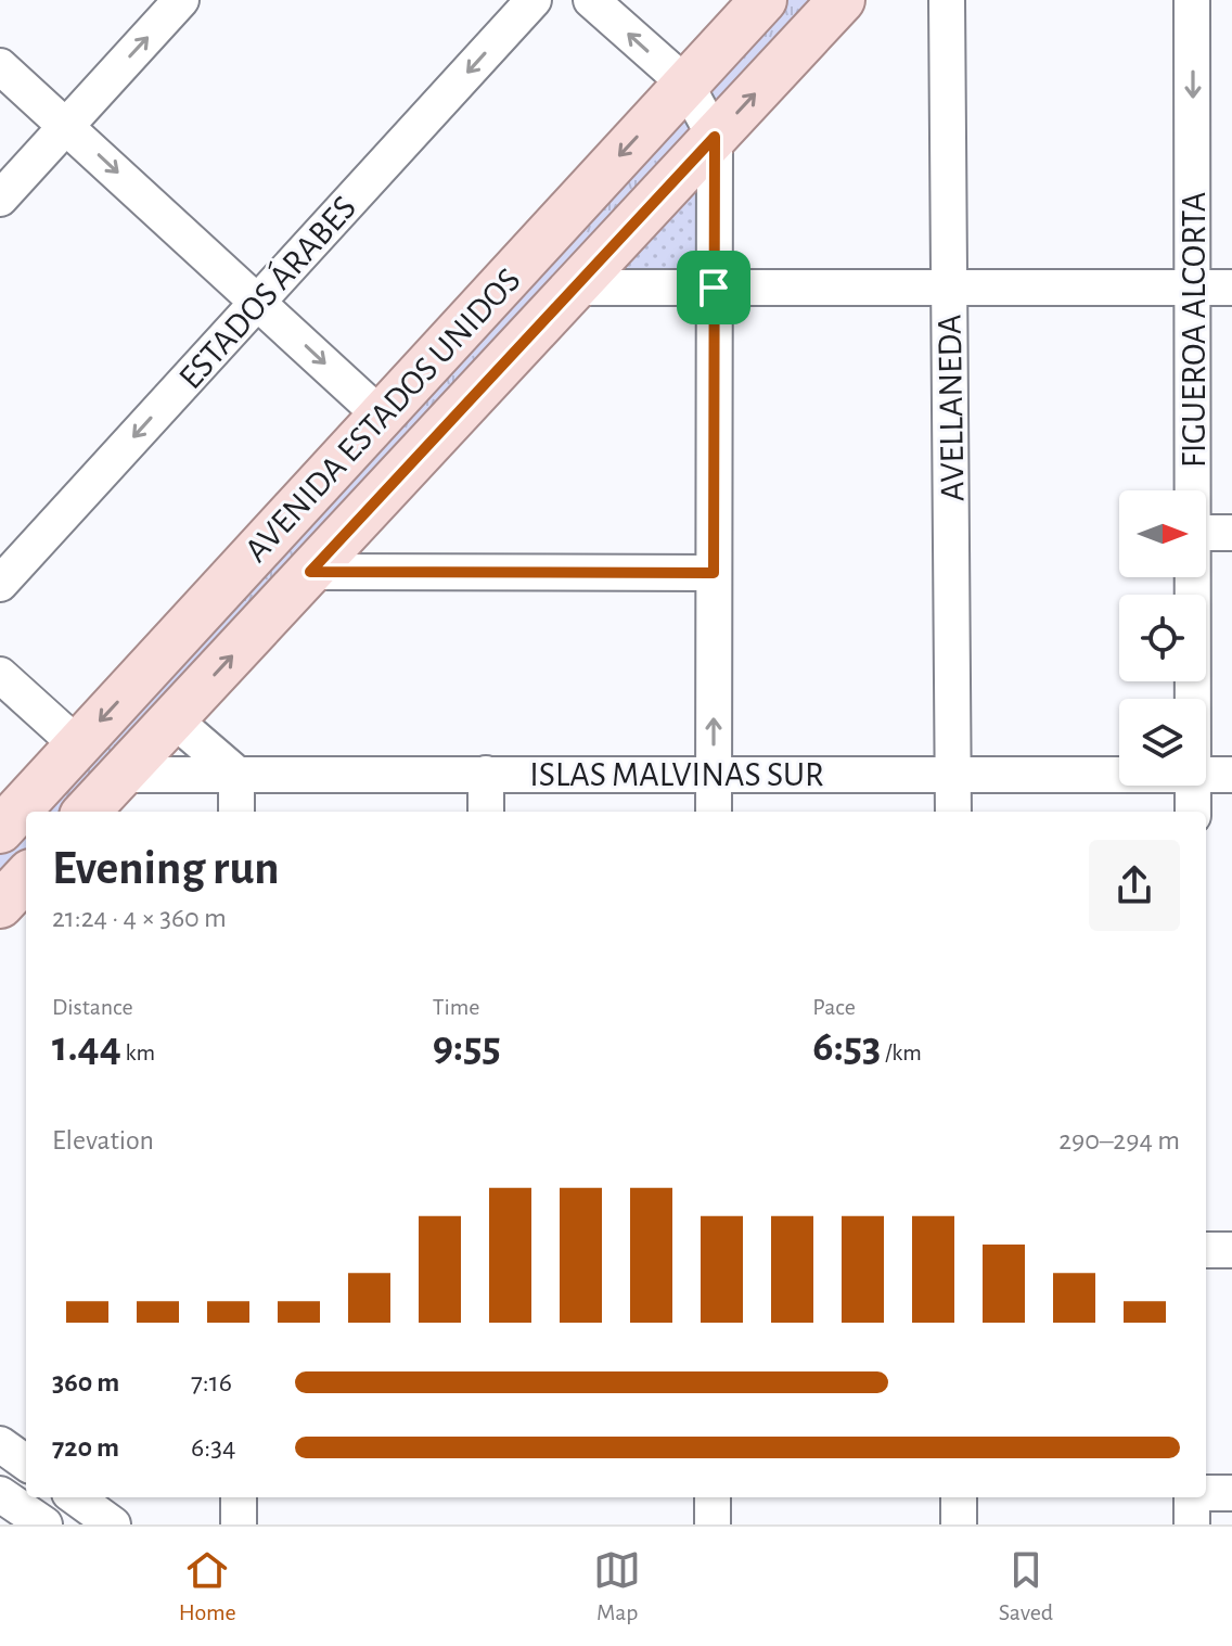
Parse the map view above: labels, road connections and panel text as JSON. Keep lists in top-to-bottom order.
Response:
{
  "streets": {
    "main road": ["AVENIDA ESTADOS UNIDOS"],
    "street": [
      "ESTADOS ÁRABES",
      "FIGUEROA ALCORTA",
      "AVELLANEDA",
      "ISLAS MALVINAS SUR"
    ]
  },
  "crossings": [
    ["AVELLANEDA", "ISLAS MALVINAS SUR"],
    ["AVENIDA ESTADOS UNIDOS", "ISLAS MALVINAS SUR"]
  ],
  "one_way": ["FIGUEROA ALCORTA"],
  "north": "right",
  "page": {
    "heading": ["Evening run", "21:24 · 4 × 360 m"],
    "stats": [
      ["Distance", "1.44 km"],
      ["Time", "9:55"],
      ["Pace", "6:53 /km"]
    ],
    "chart": ["Elevation", "290–294 m"],
    "list": [
      {
        "name": "360 m",
        "note": "7:16"
      },
      {
        "name": "720 m",
        "note": "6:34"
      }
    ],
    "tabs": ["Home", "Map", "Saved"]
  }
}
